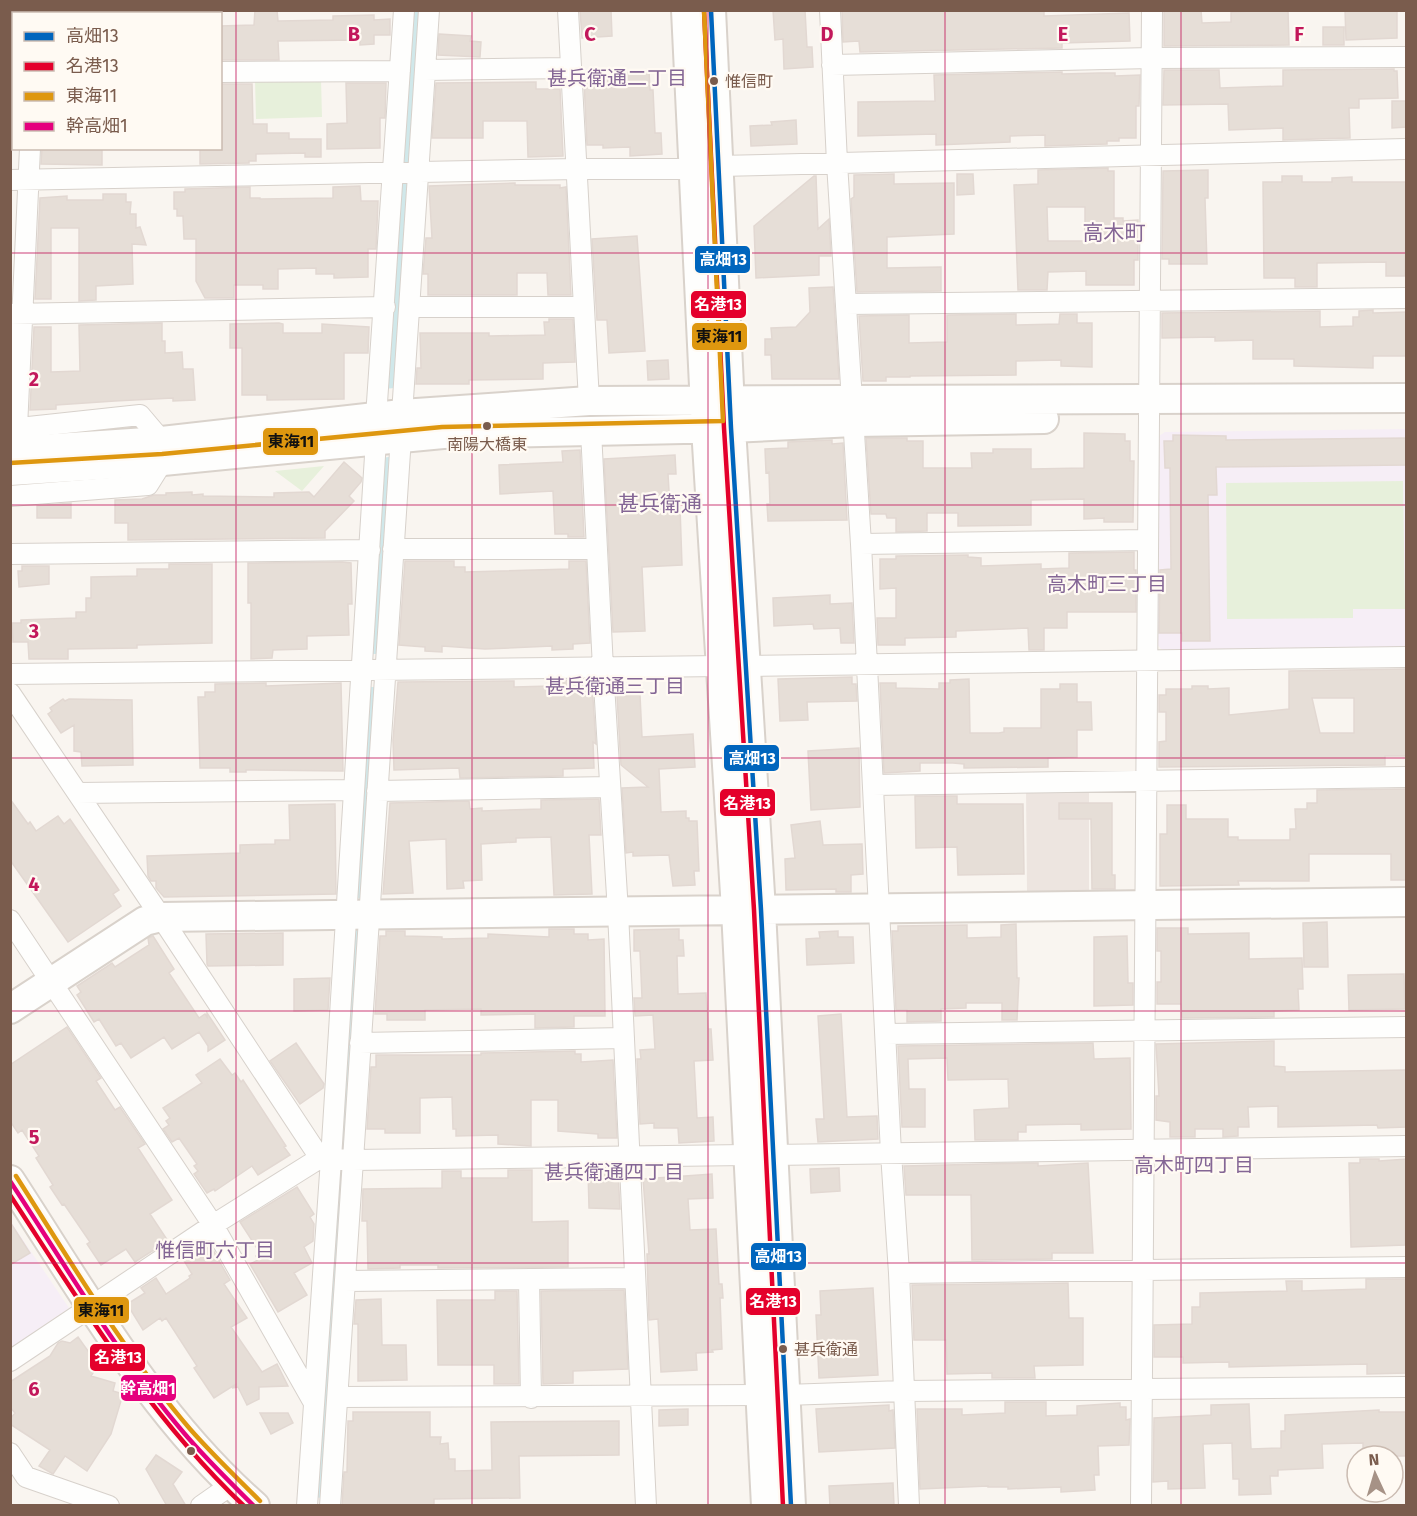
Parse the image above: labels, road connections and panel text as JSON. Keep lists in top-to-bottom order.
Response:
{
  "districts": [
    "甚兵衛通二丁目",
    "高木町",
    "甚兵衛通",
    "高木町三丁目",
    "甚兵衛通三丁目",
    "高木町四丁目",
    "甚兵衛通四丁目",
    "惟信町六丁目"
  ],
  "places": ["惟信町", "南陽大橋東", "甚兵衛通"],
  "lines": [
    "transit line 高畑13",
    "transit line 名港13",
    "transit line 東海11",
    "transit line 幹高畑1"
  ],
  "legend": [
    "高畑13",
    "名港13",
    "東海11",
    "幹高畑1"
  ],
  "north": "top",
  "grid": {
    "columns": [
      "B",
      "C",
      "D",
      "E",
      "F"
    ],
    "rows": [
      "2",
      "3",
      "4",
      "5",
      "6"
    ]
  }
}
